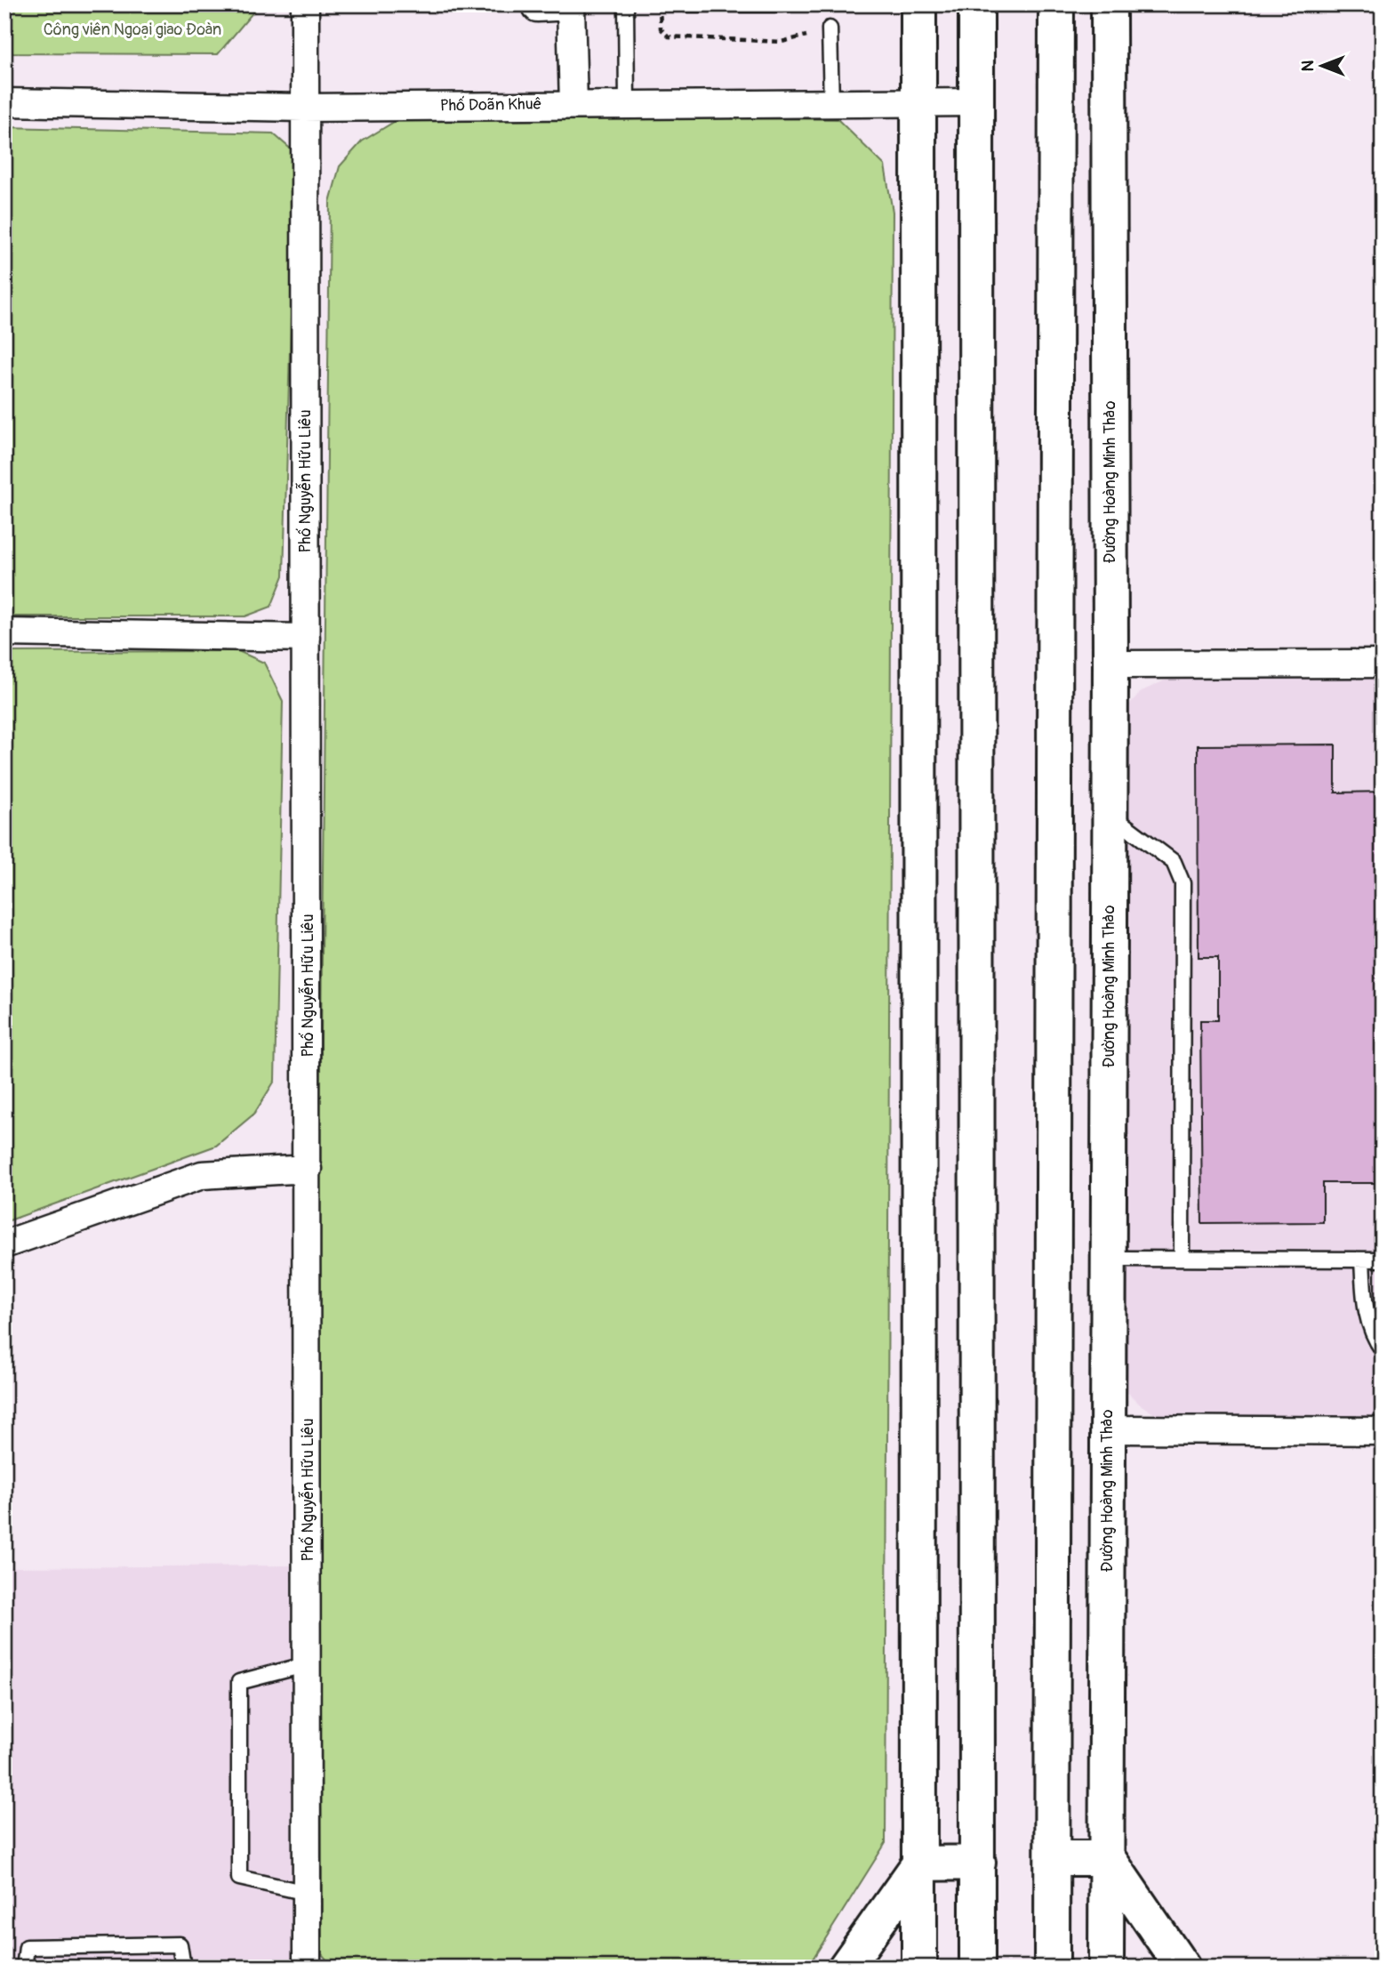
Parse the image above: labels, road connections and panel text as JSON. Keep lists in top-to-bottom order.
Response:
{
  "streets": {
    "main road": ["Đường Hoàng Minh Thảo"],
    "street": ["Phố Doãn Khuê", "Phố Nguyễn Hữu Liêu"]
  },
  "crossings": [
    ["Phố Doãn Khuê", "Phố Nguyễn Hữu Liêu"]
  ],
  "parks": ["Công viên Ngoại giao Đoàn"],
  "north": "left"
}
